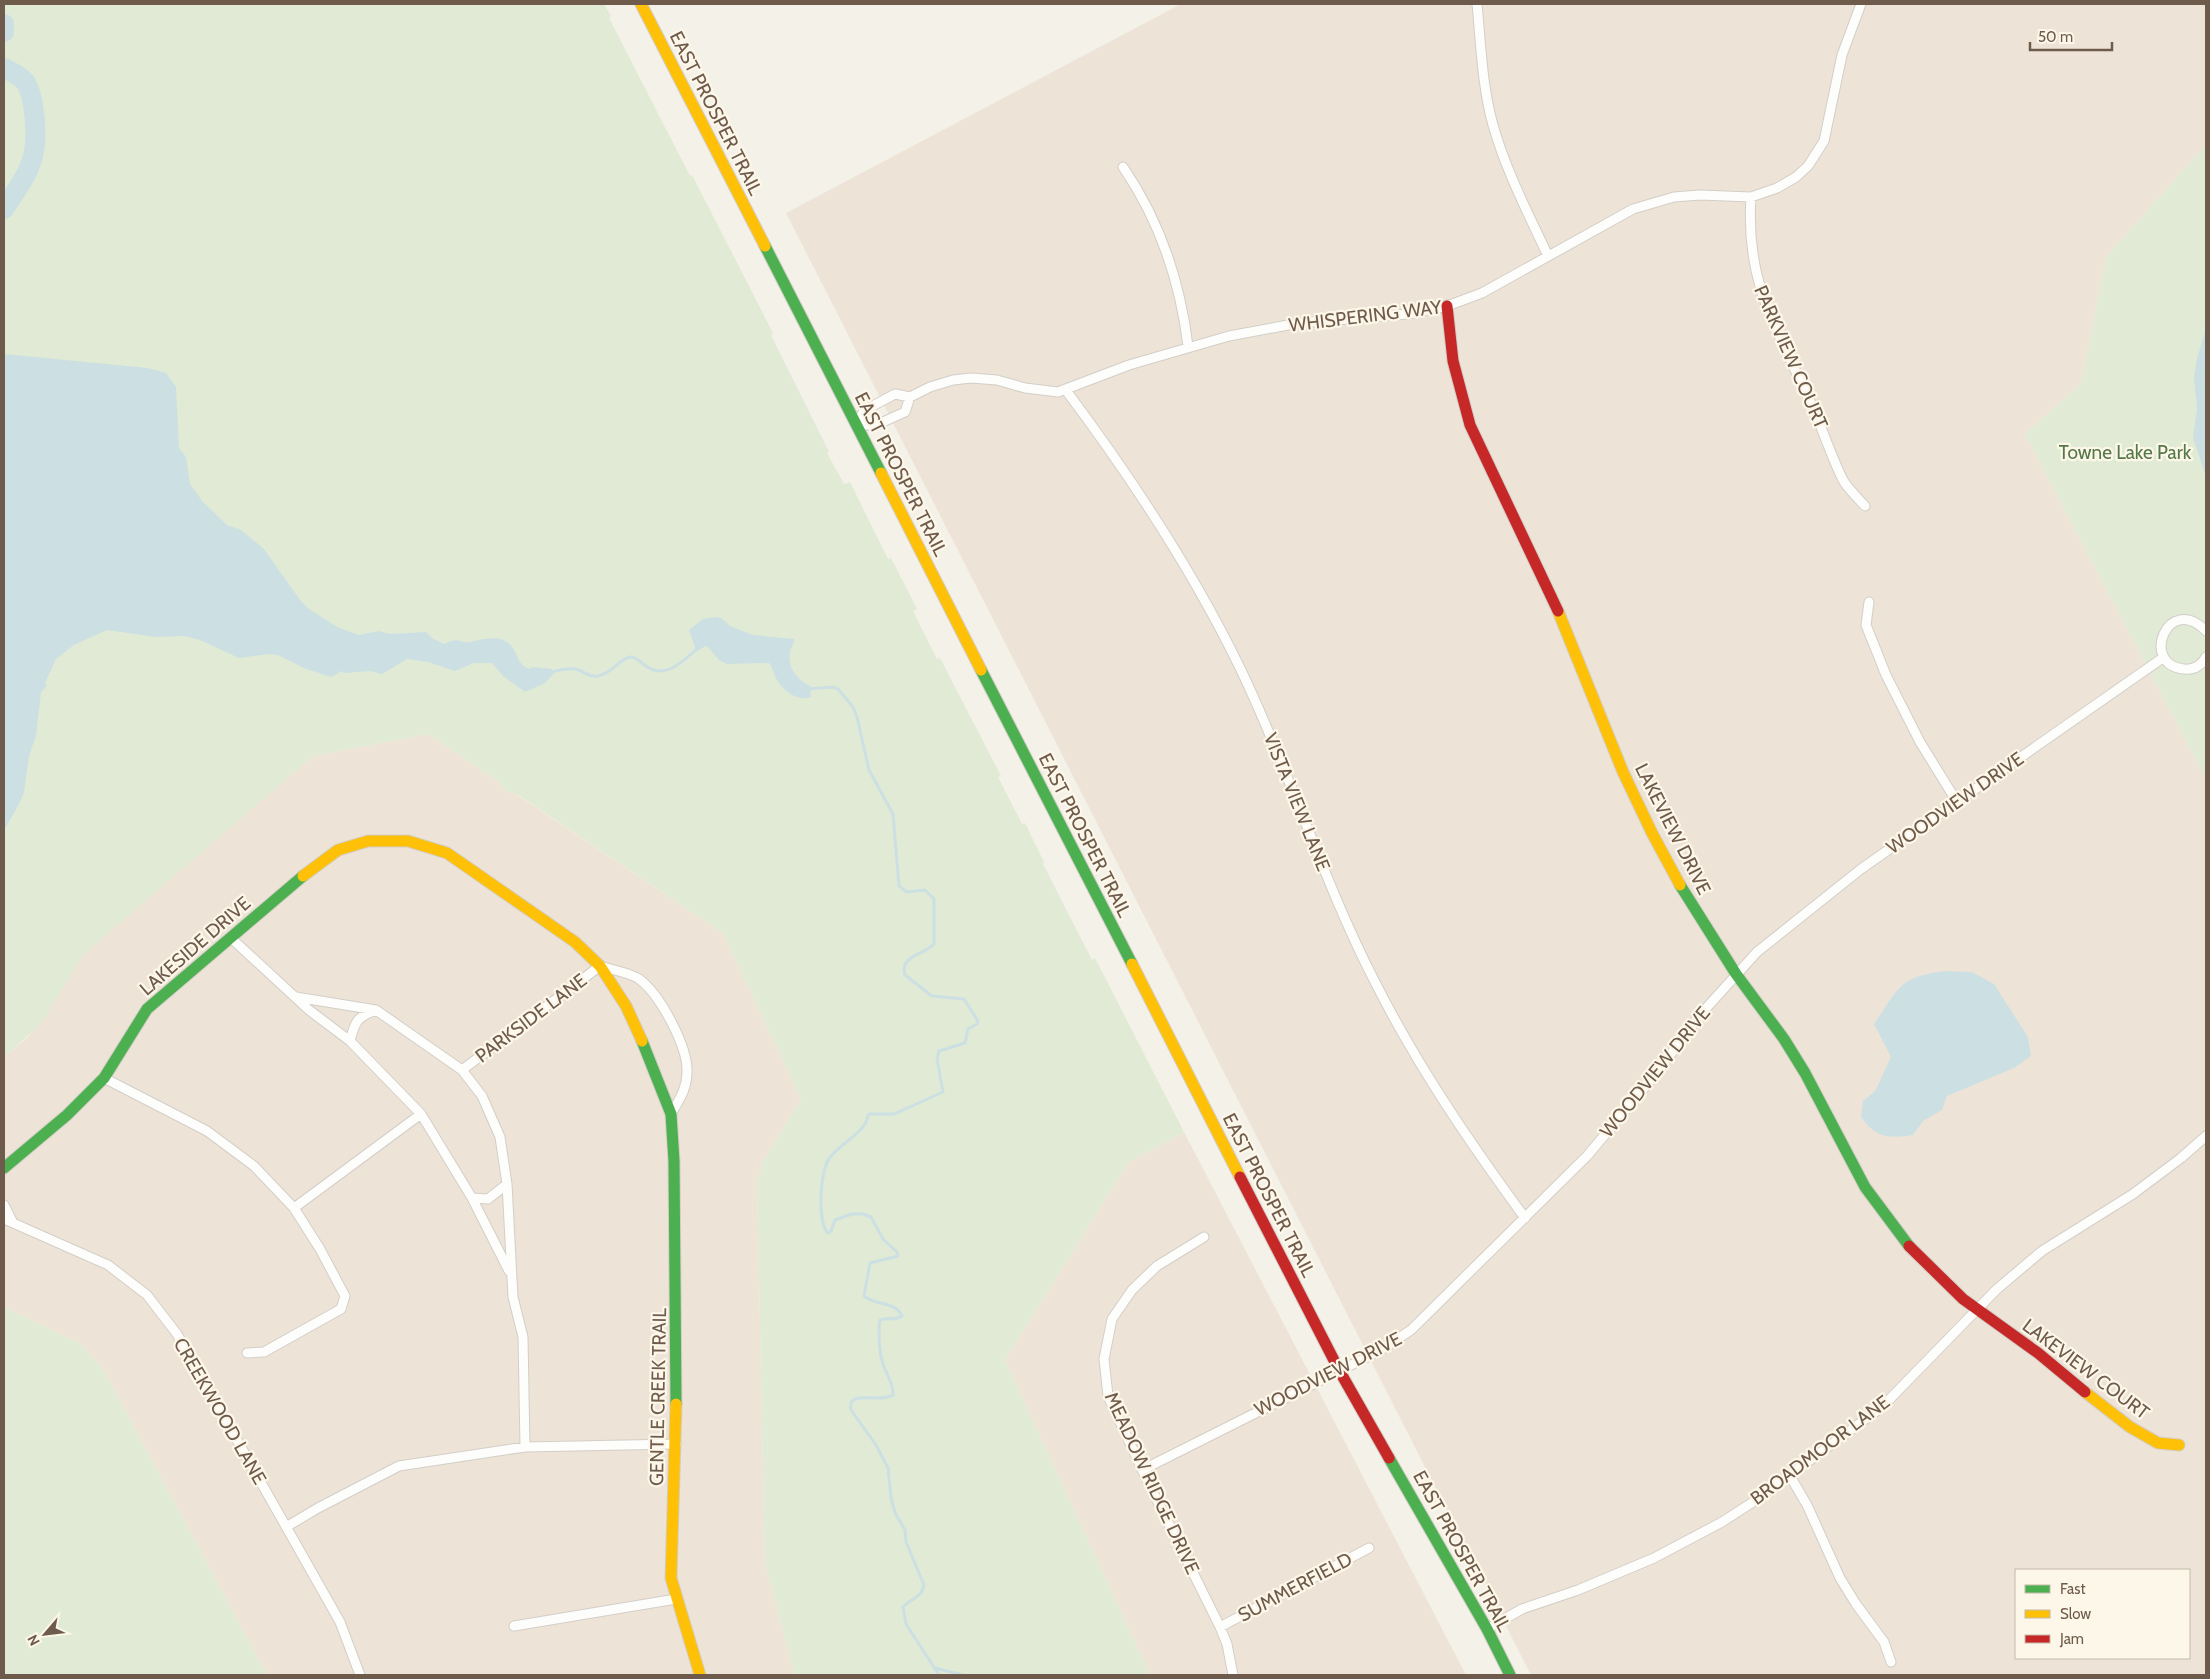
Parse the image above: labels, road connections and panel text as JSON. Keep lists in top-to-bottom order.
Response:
{
  "streets": {
    "street": [
      "EAST PROSPER TRAIL",
      "WHISPERING WAY",
      "PARKVIEW COURT",
      "VISTA VIEW LANE",
      "WOODVIEW DRIVE",
      "LAKEVIEW DRIVE",
      "LAKESIDE DRIVE",
      "PARKSIDE LANE",
      "LAKEVIEW COURT",
      "GENTLE CREEK TRAIL",
      "CREEKWOOD LANE",
      "BROADMOOR LANE",
      "MEADOW RIDGE DRIVE",
      "SUMMERFIELD"
    ]
  },
  "crossings": [
    ["EAST PROSPER TRAIL", "WHISPERING WAY"],
    ["EAST PROSPER TRAIL", "WOODVIEW DRIVE"],
    ["EAST PROSPER TRAIL", "BROADMOOR LANE"],
    ["WHISPERING WAY", "PARKVIEW COURT"],
    ["WHISPERING WAY", "VISTA VIEW LANE"],
    ["WHISPERING WAY", "LAKEVIEW DRIVE"],
    ["VISTA VIEW LANE", "WOODVIEW DRIVE"],
    ["WOODVIEW DRIVE", "LAKEVIEW DRIVE"],
    ["WOODVIEW DRIVE", "MEADOW RIDGE DRIVE"],
    ["LAKEVIEW DRIVE", "LAKEVIEW COURT"],
    ["LAKEVIEW DRIVE", "BROADMOOR LANE"],
    ["LAKESIDE DRIVE", "GENTLE CREEK TRAIL"],
    ["PARKSIDE LANE", "GENTLE CREEK TRAIL"],
    ["LAKEVIEW COURT", "BROADMOOR LANE"],
    ["MEADOW RIDGE DRIVE", "SUMMERFIELD"]
  ],
  "parks": ["Towne Lake Park"],
  "legend": ["Fast", "Slow", "Jam"],
  "scale_bar": "50 m",
  "north": "bottom left"
}
